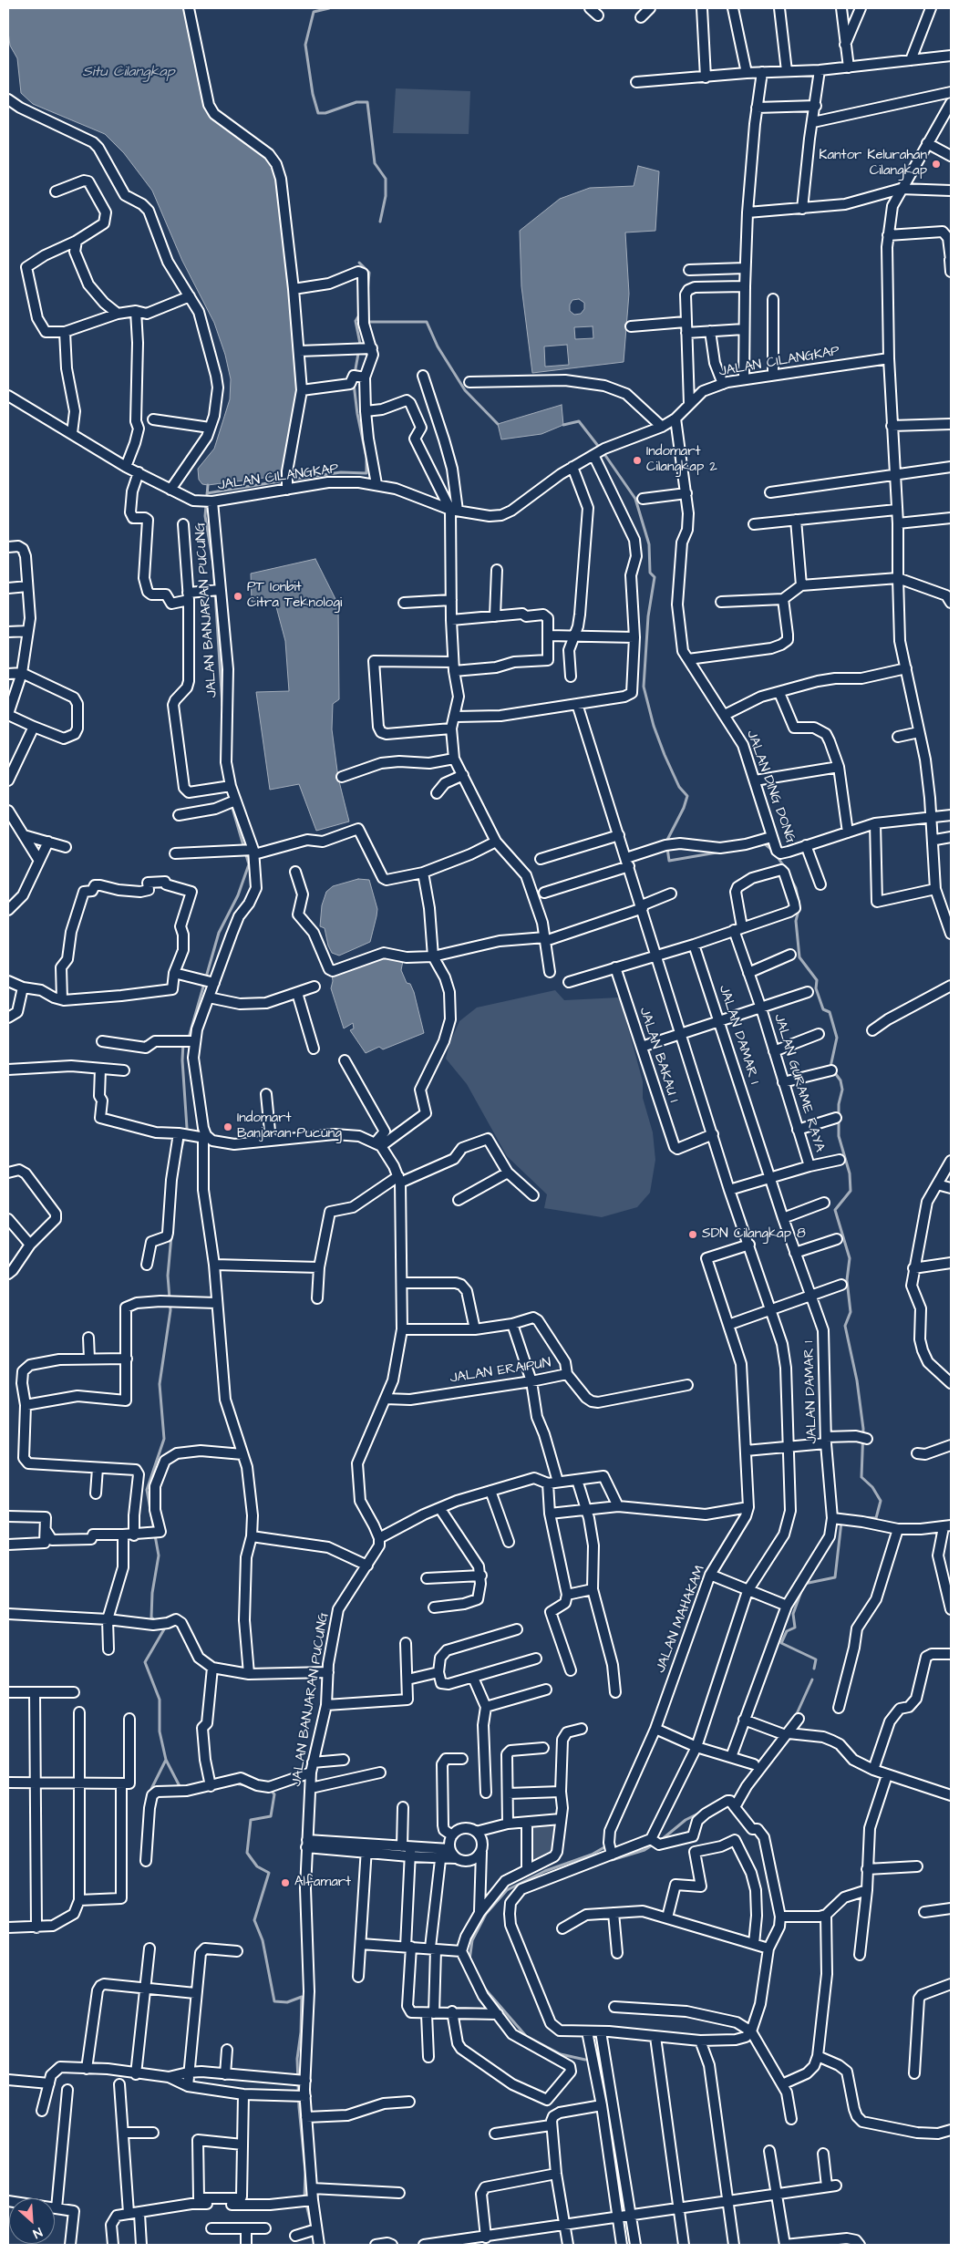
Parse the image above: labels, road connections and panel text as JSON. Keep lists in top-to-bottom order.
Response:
{
  "streets": {
    "street": [
      "JALAN CILANGKAP",
      "JALAN BANJARAN PUCUNG",
      "JALAN DING DONG",
      "JALAN DAMAR 1",
      "JALAN BAKAU 1",
      "JALAN GURAME RAYA",
      "JALAN ERAIPUN",
      "JALAN MAHAKAM"
    ]
  },
  "crossings": [
    ["JALAN CILANGKAP", "JALAN BANJARAN PUCUNG"],
    ["JALAN CILANGKAP", "JALAN DING DONG"]
  ],
  "water": ["Situ Cilangkap"],
  "places": [
    "Kantor Kelurahan Cilangkap",
    "Indomart Cilangkap 2",
    "PT Ionbit Citra Teknologi",
    "Indomart Banjaran Pucung",
    "SDN Cilangkap 8",
    "Alfamart"
  ],
  "north": "bottom right"
}
